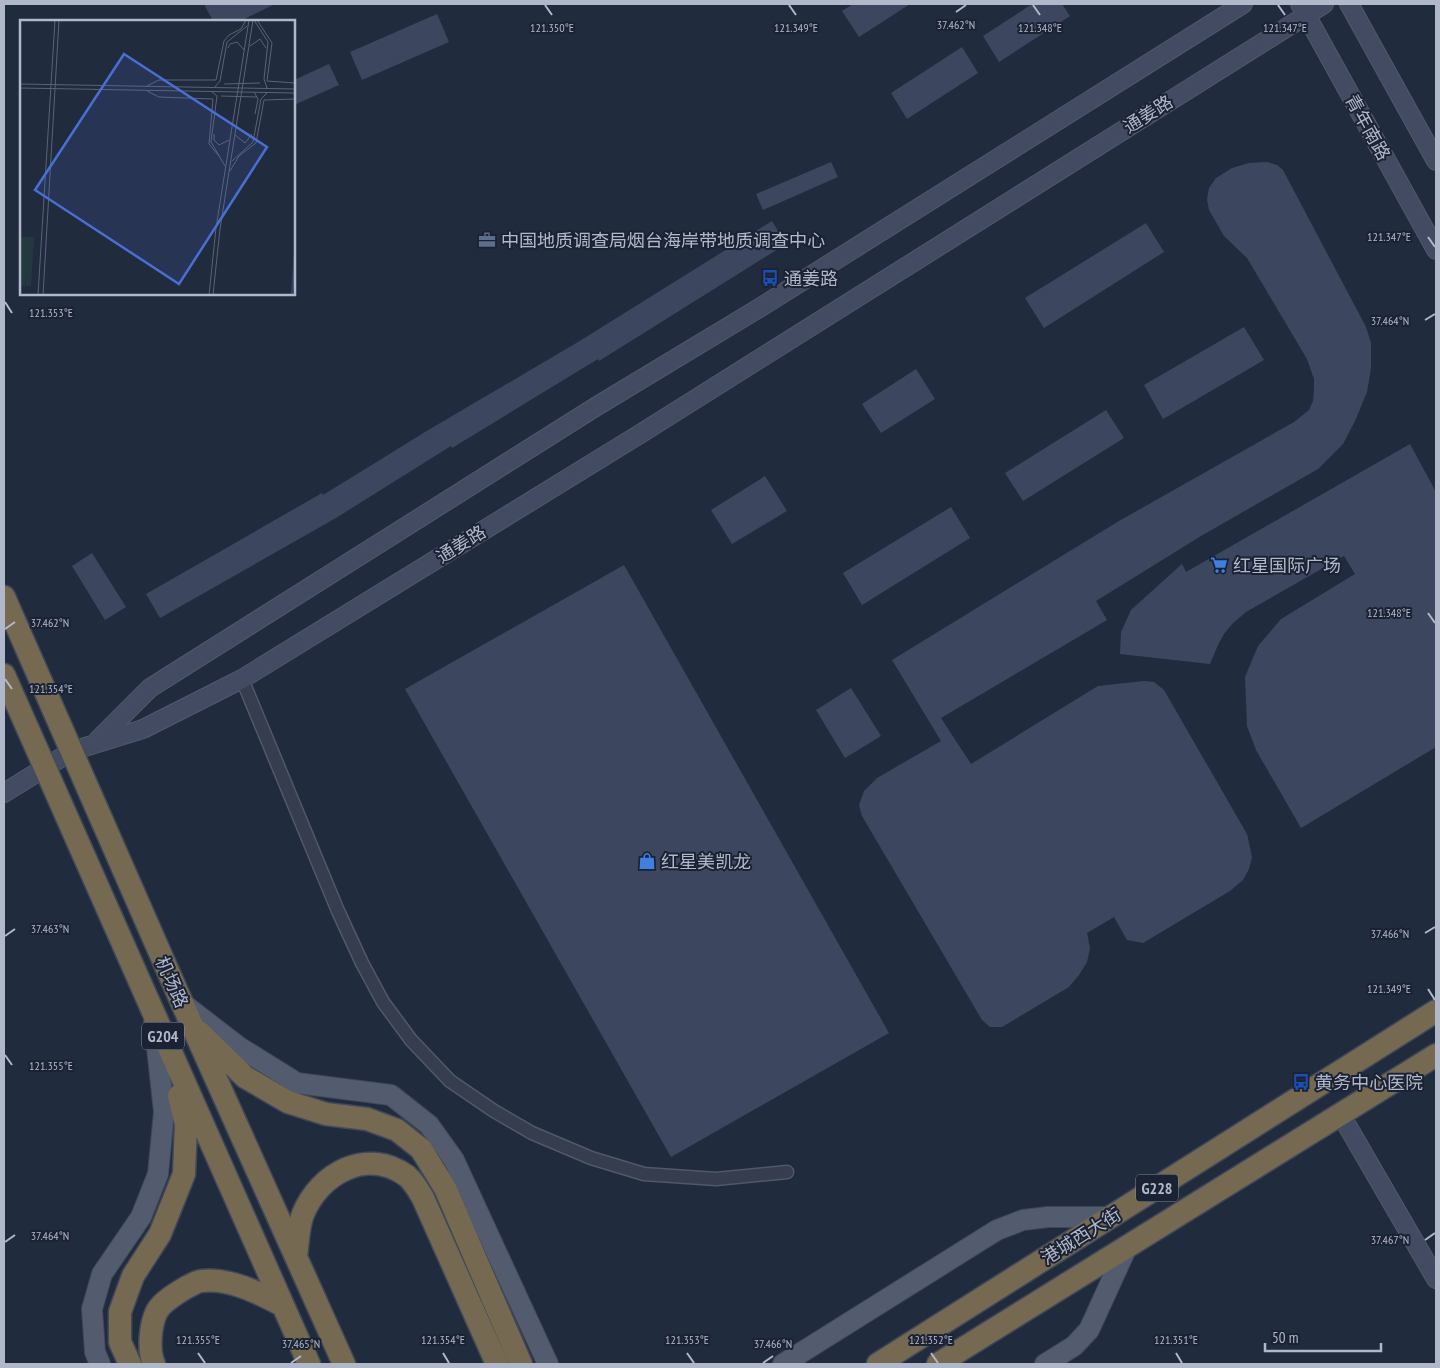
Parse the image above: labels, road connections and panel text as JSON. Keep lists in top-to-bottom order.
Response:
{
  "streets": {
    "highway": [
      "机场路",
      "G204",
      "G228",
      "港城西大街"
    ],
    "street": ["通姜路", "青年南路"]
  },
  "crossings": [
    ["通姜路", "青年南路"],
    ["通姜路", "机场路"]
  ],
  "places": {
    "office": ["中国地质调查局烟台海岸带地质调查中心"],
    "bus stop": ["通姜路", "黄务中心医院"],
    "supermarket": ["红星国际广场"],
    "shop": ["红星美凯龙"]
  },
  "scale_bar": "50 m",
  "coordinates": [
    "37.462°N",
    "121.350°E",
    "121.348°E",
    "121.347°E",
    "121.349°E",
    "121.353°E",
    "37.464°N",
    "121.354°E",
    "37.463°N",
    "37.466°N",
    "121.355°E",
    "37.467°N",
    "121.352°E",
    "121.351°E",
    "37.465°N"
  ]
}
